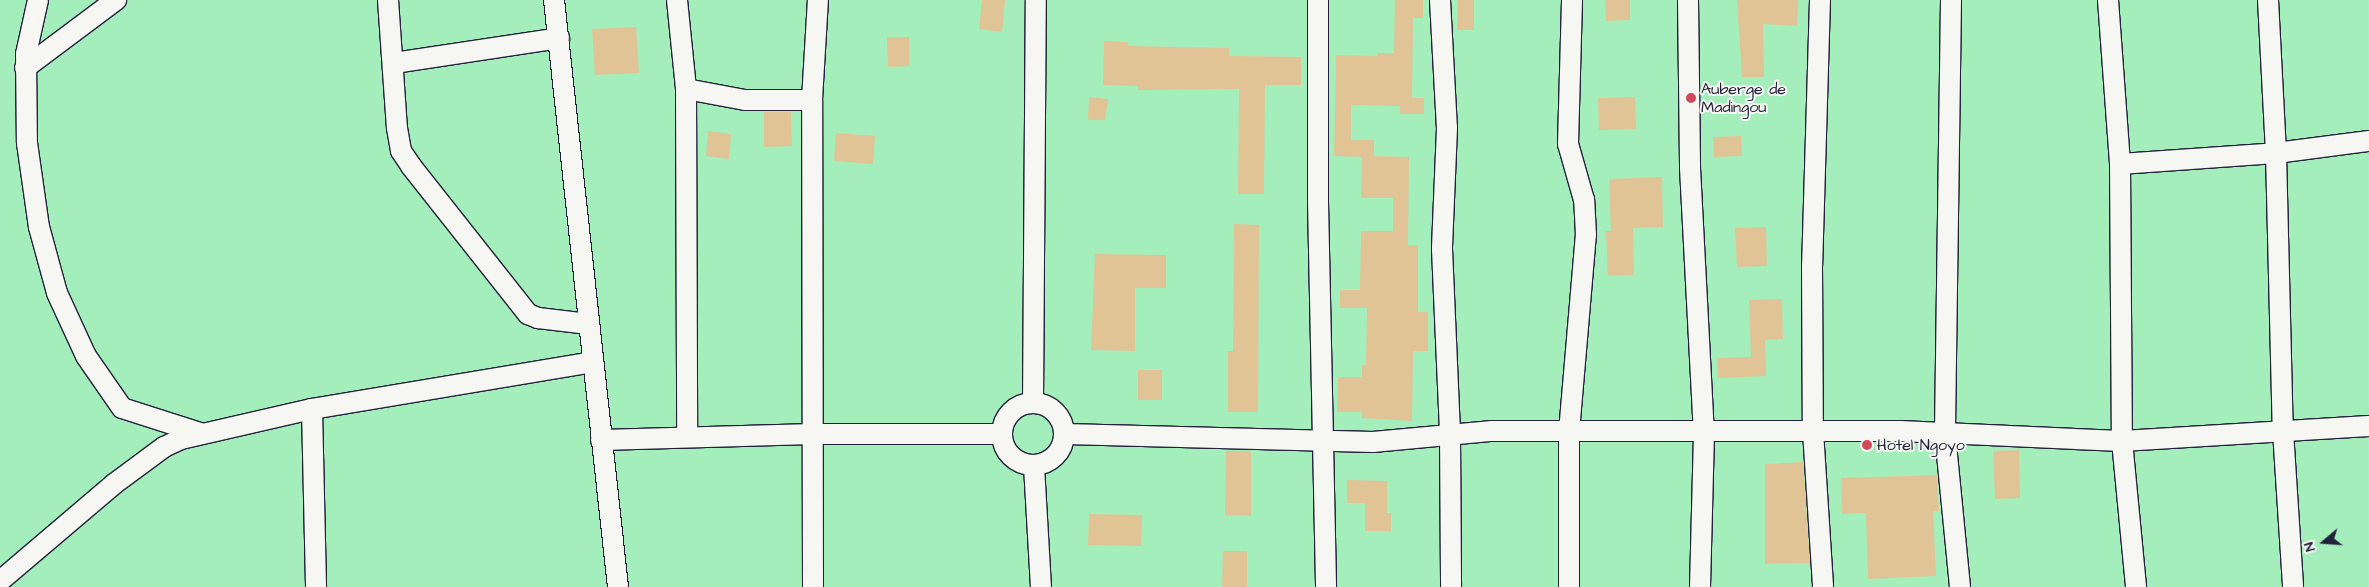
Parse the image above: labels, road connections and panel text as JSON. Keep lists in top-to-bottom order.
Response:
{
  "places": ["Auberge de Madingou", "Hotel Ngoyo"],
  "north": "left"
}
